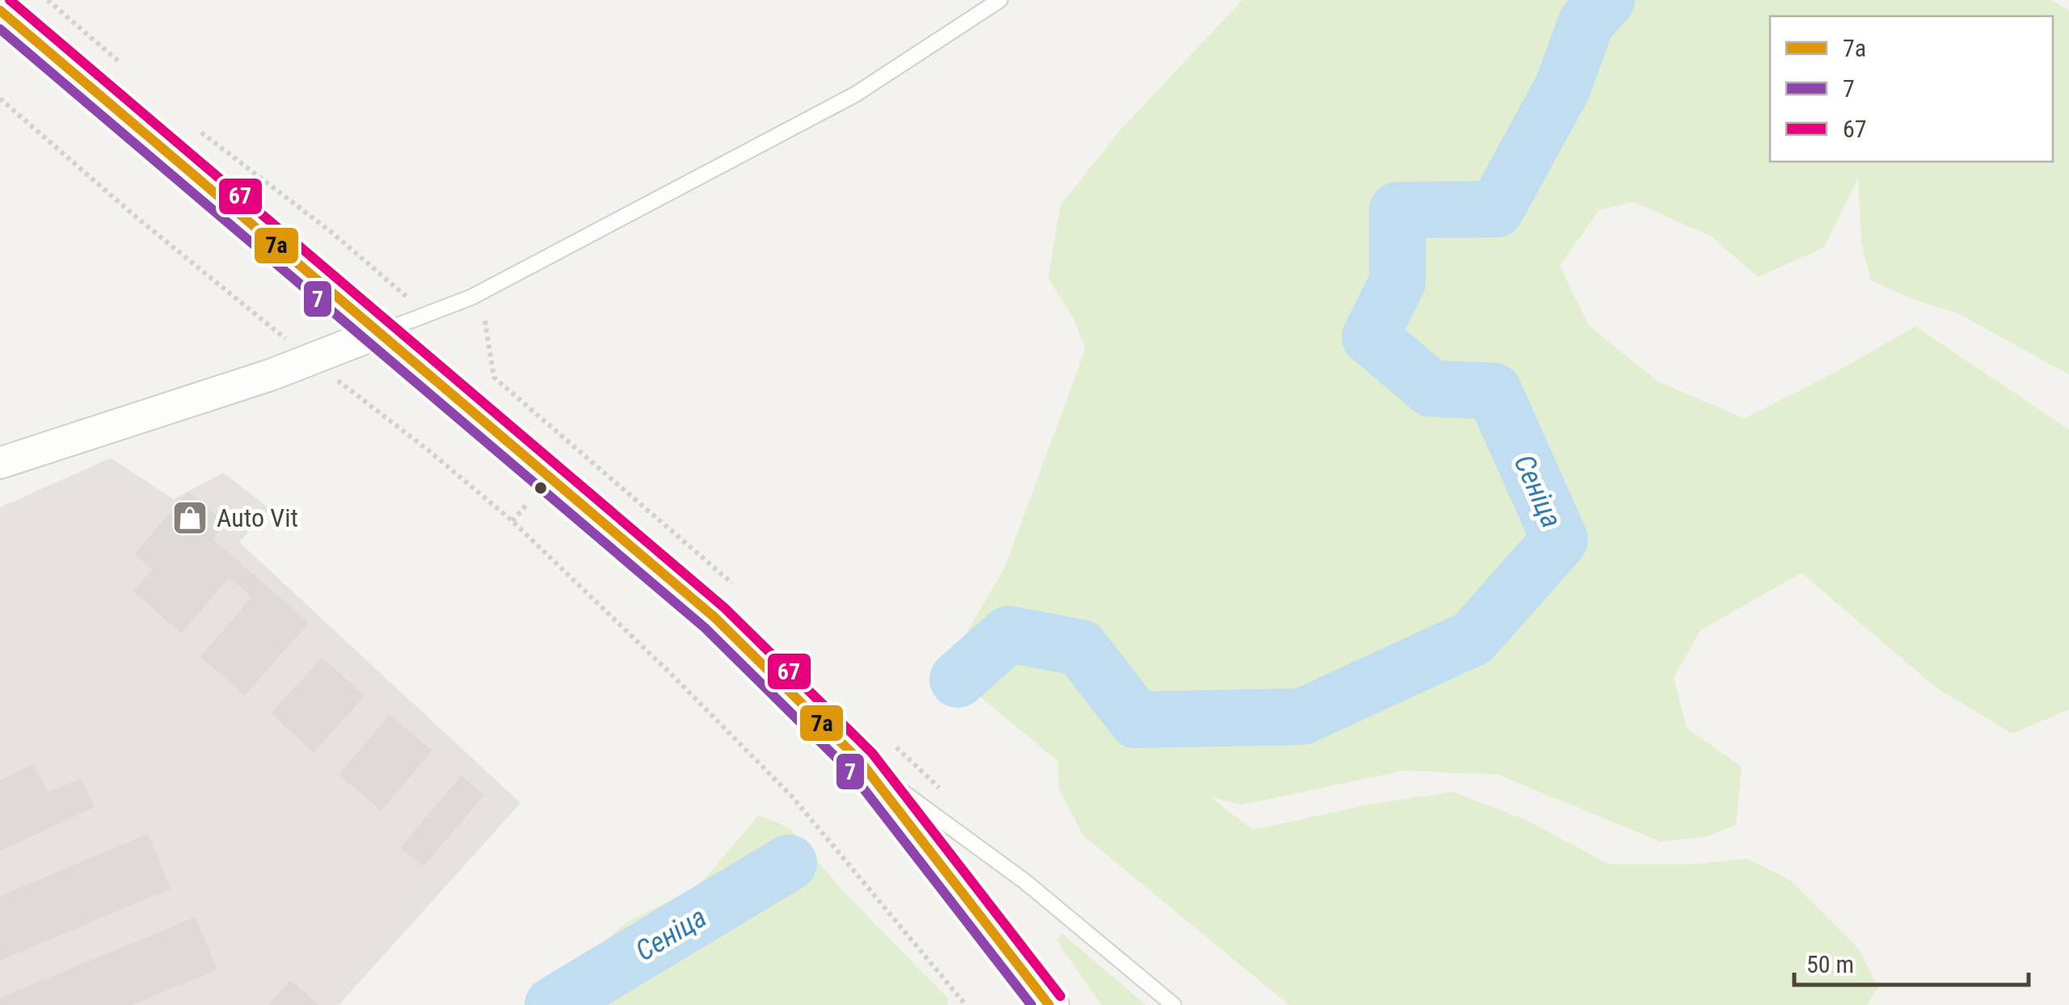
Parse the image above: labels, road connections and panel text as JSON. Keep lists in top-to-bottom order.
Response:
{
  "water": ["Сеніца"],
  "places": {
    "shop": ["Auto Vit"]
  },
  "lines": ["transit line 67", "transit line 7а", "transit line 7"],
  "legend": ["7а", "7", "67"],
  "scale_bar": "50 m"
}
